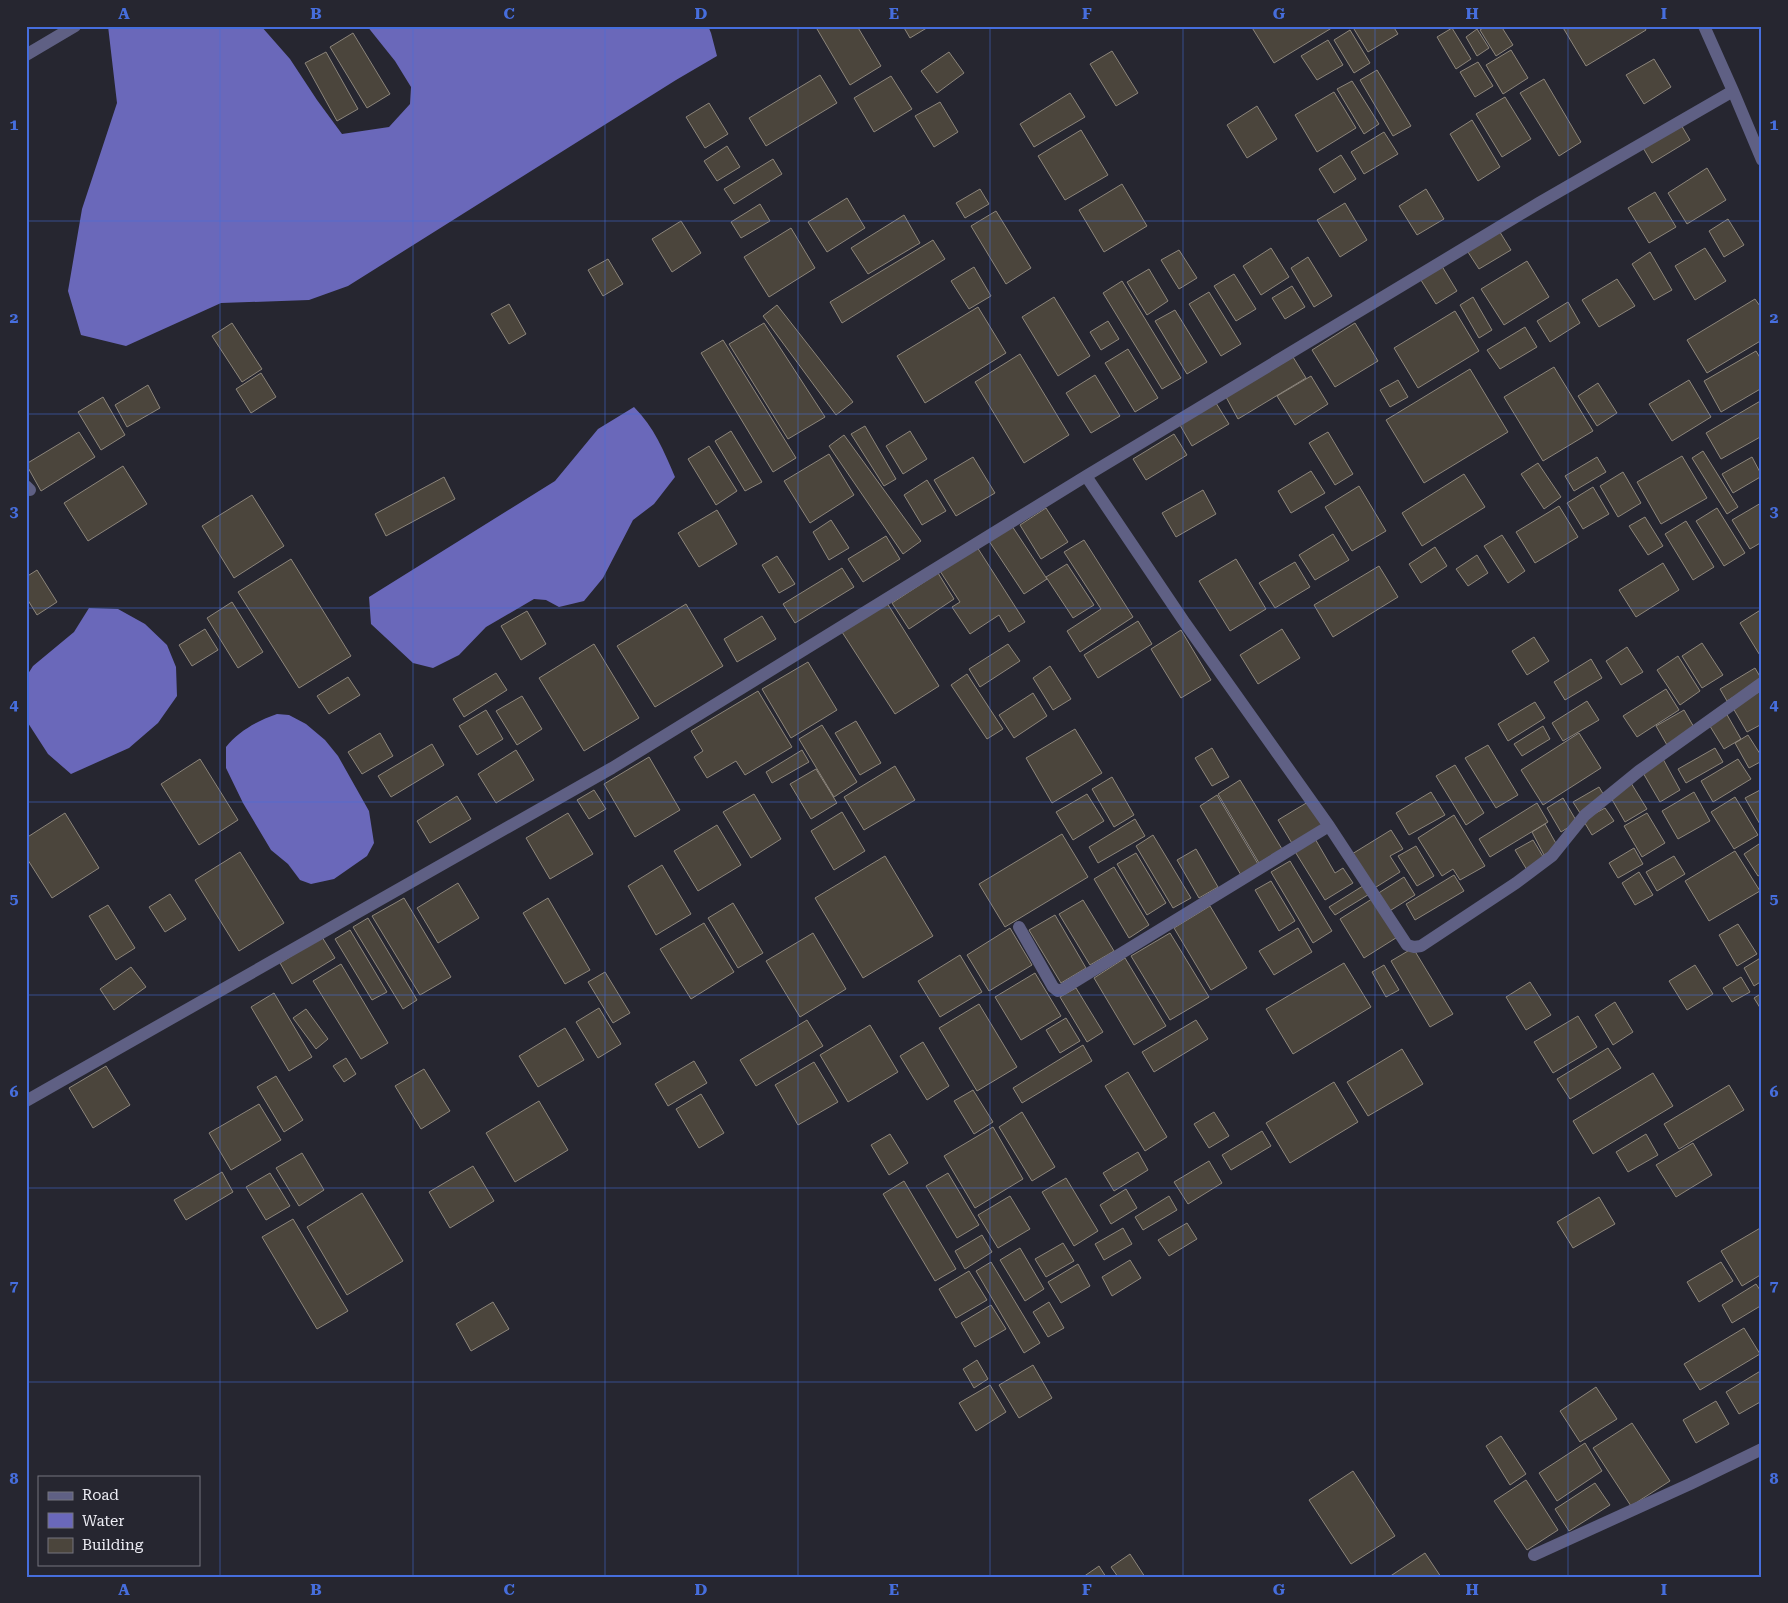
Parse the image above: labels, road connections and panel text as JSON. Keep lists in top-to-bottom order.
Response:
{
  "legend": ["Road", "Water", "Building"],
  "grid": {
    "columns": [
      "A",
      "B",
      "C",
      "D",
      "E",
      "F",
      "G",
      "H",
      "I"
    ],
    "rows": [
      "1",
      "2",
      "3",
      "4",
      "5",
      "6",
      "7",
      "8"
    ]
  }
}
